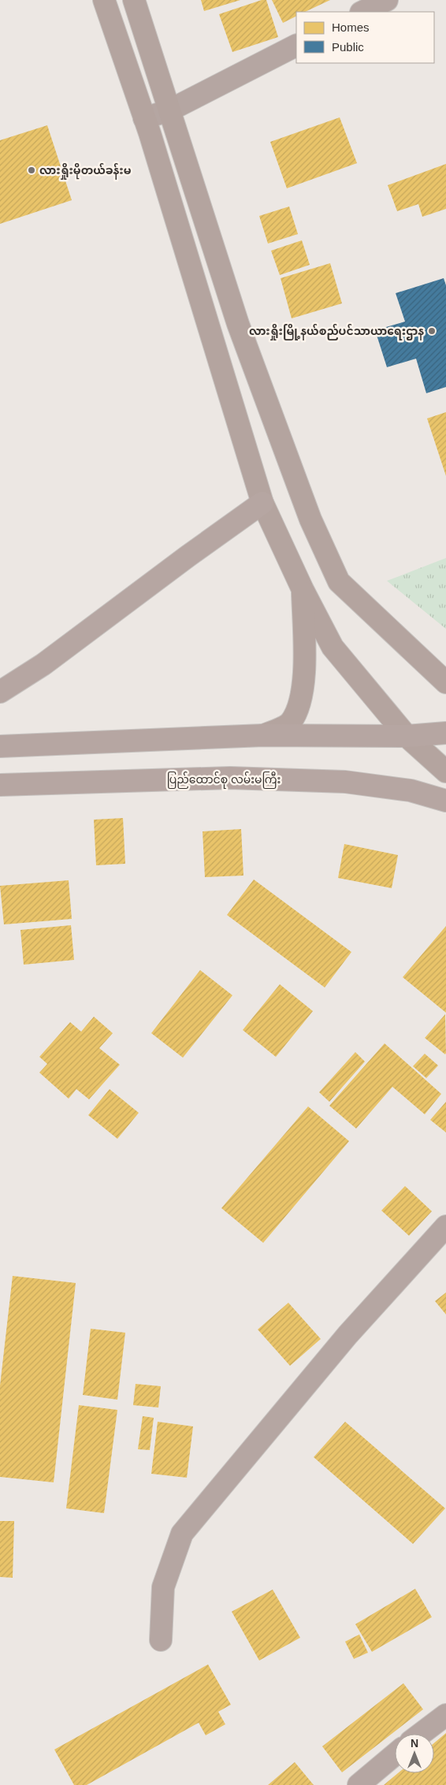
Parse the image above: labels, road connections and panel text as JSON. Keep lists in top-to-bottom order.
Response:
{
  "streets": {
    "main road": ["ပြည်ထောင်စု လမ်းမကြီး"]
  },
  "places": ["လားရှိုးမိုတယ်ခန်းမ", "လားရှိုးမြို့နယ်စည်ပင်သာယာရေးဌာန"],
  "legend": ["Homes", "Public"],
  "north": "top"
}
